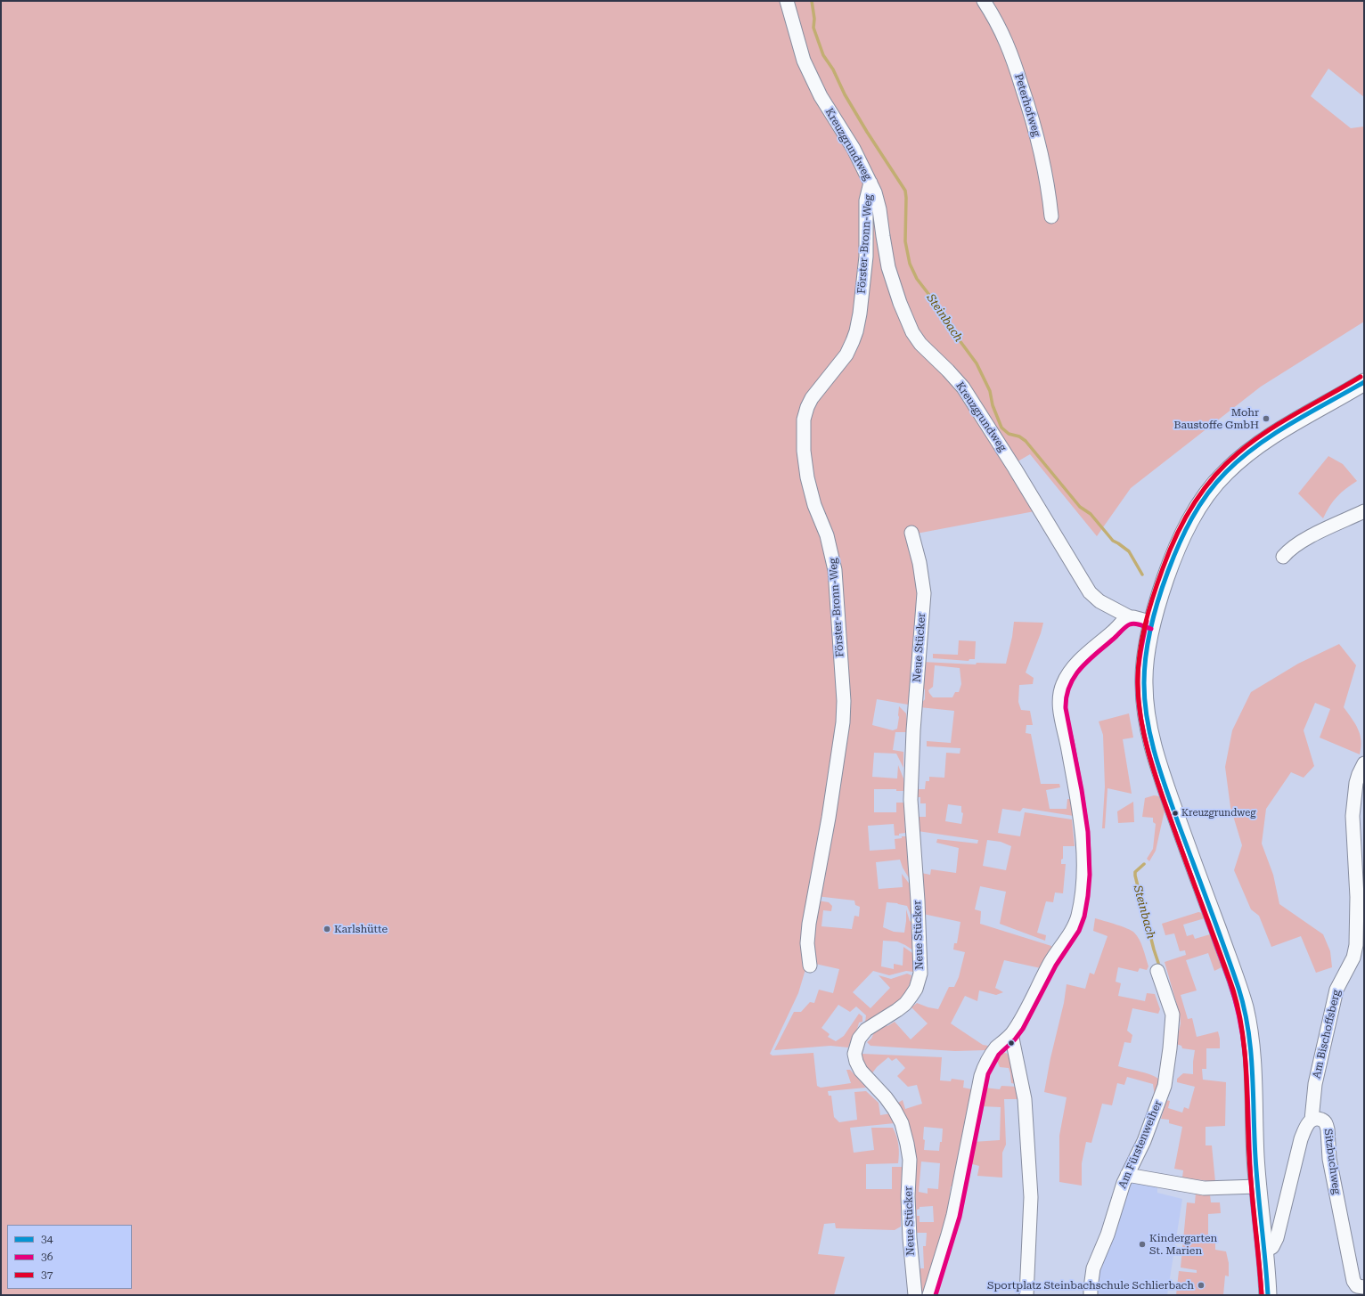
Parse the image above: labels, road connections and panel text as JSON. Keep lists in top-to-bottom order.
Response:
{
  "streets": {
    "street": [
      "Peterhofweg",
      "Kreuzgrundweg",
      "Förster-Bronn-Weg",
      "Neue Stücker",
      "Am Bischoffsberg",
      "Am Fürstenweiher",
      "Sitzbuchweg"
    ]
  },
  "crossings": [
    ["Kreuzgrundweg", "Förster-Bronn-Weg"],
    ["Am Bischoffsberg", "Sitzbuchweg"]
  ],
  "water": ["Steinbach"],
  "places": [
    "Mohr Baustoffe GmbH",
    "Kreuzgrundweg",
    "Karlshütte",
    "Kindergarten St. Marien",
    "Sportplatz Steinbachschule Schlierbach"
  ],
  "lines": ["transit line 37", "transit line 34", "transit line 36"],
  "legend": ["34", "36", "37"]
}
